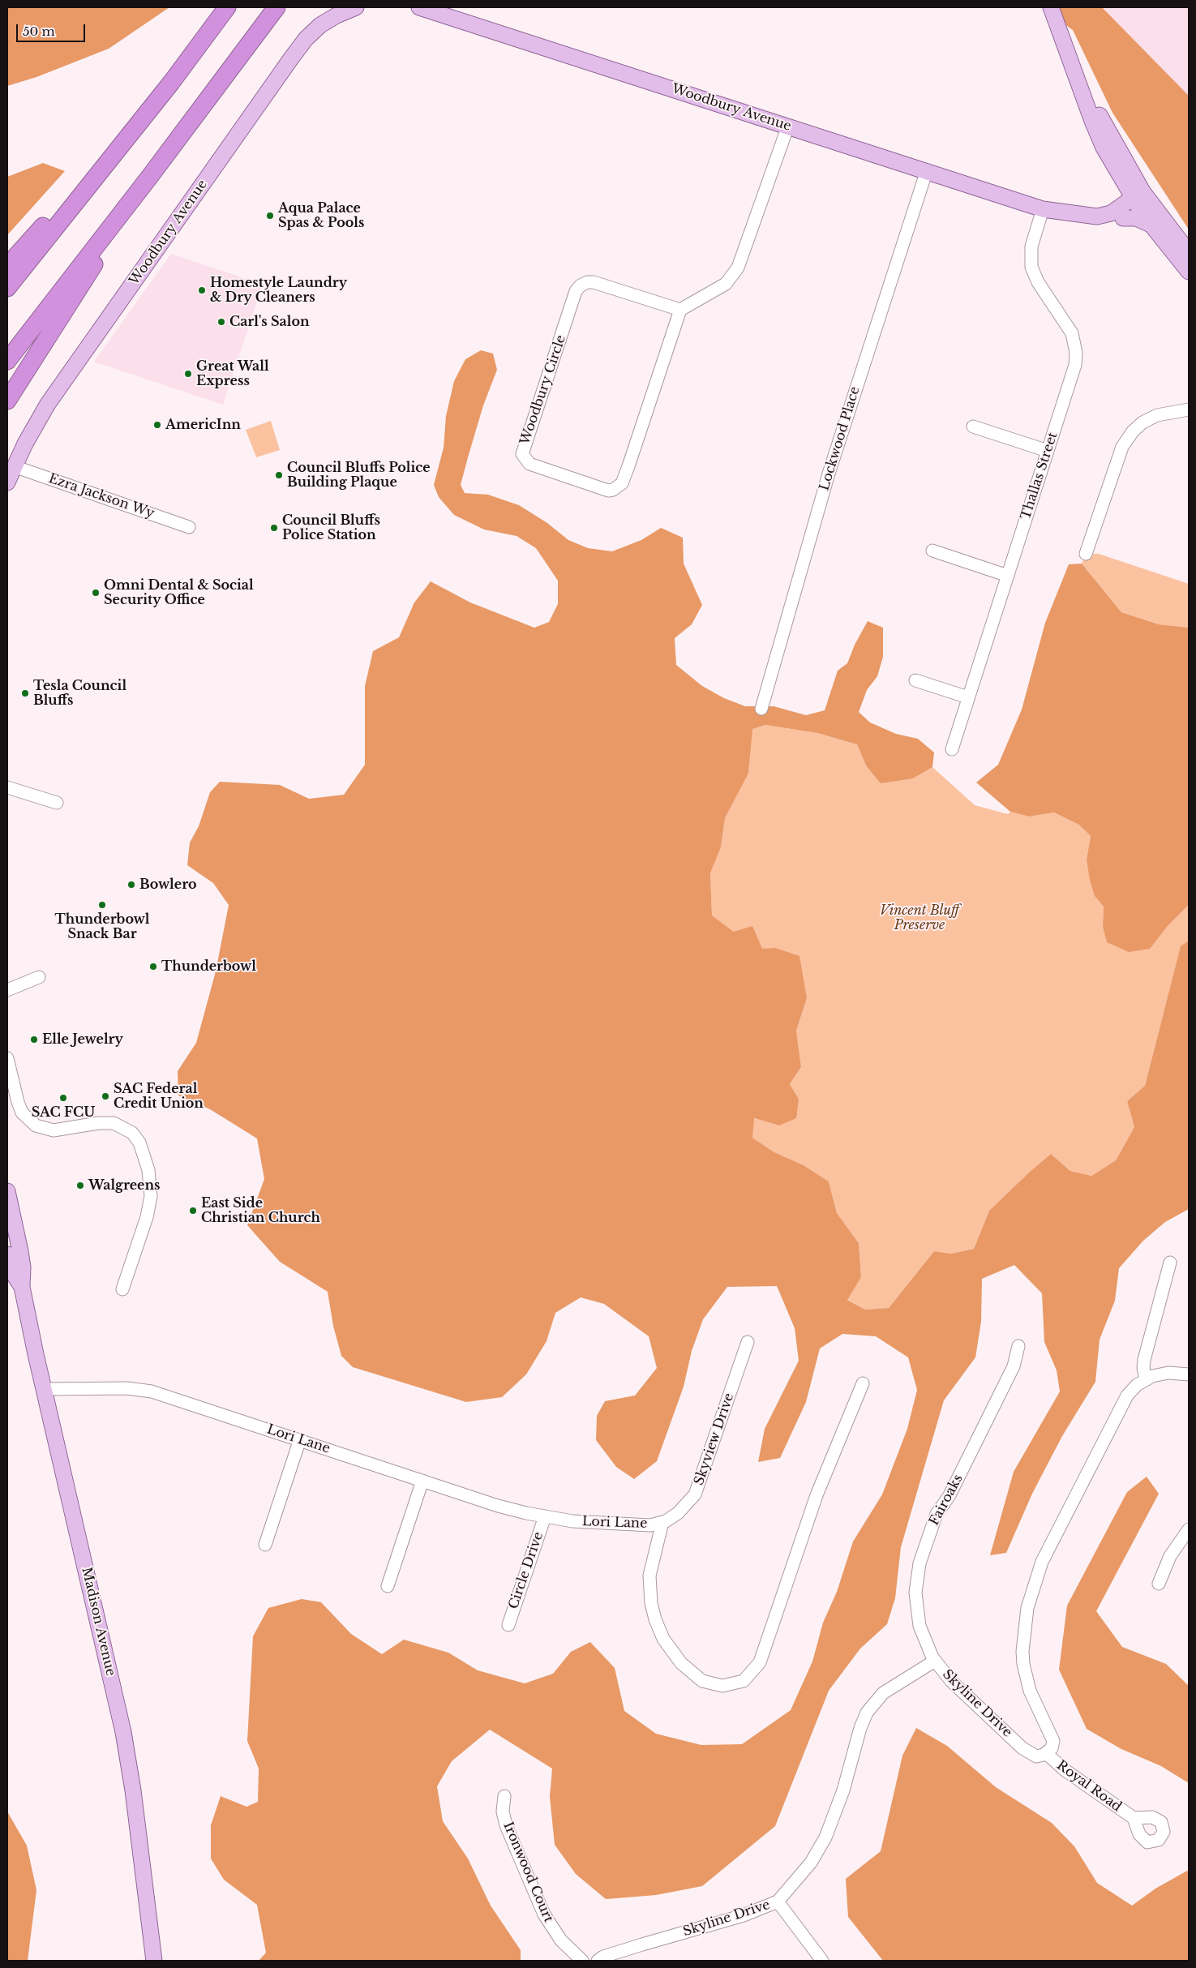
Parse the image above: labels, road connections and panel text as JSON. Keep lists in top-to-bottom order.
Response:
{
  "streets": {
    "main road": ["Woodbury Avenue", "Madison Avenue"],
    "street": [
      "Woodbury Circle",
      "Lockwood Place",
      "Thallas Street",
      "Ezra Jackson Wy",
      "Lori Lane",
      "Skyview Drive",
      "Fairoaks",
      "Circle Drive",
      "Skyline Drive",
      "Royal Road",
      "Ironwood Court"
    ]
  },
  "crossings": [
    ["Woodbury Avenue", "Lockwood Place"],
    ["Woodbury Avenue", "Thallas Street"],
    ["Woodbury Avenue", "Ezra Jackson Wy"],
    ["Lori Lane", "Skyview Drive"],
    ["Lori Lane", "Circle Drive"],
    ["Lori Lane", "Madison Avenue"],
    ["Fairoaks", "Skyline Drive"],
    ["Skyline Drive", "Royal Road"]
  ],
  "parks": ["Vincent Bluff Preserve"],
  "places": [
    "Aqua Palace Spas & Pools",
    "Homestyle Laundry & Dry Cleaners",
    "Carl's Salon",
    "Great Wall Express",
    "AmericInn",
    "Council Bluffs Police Building Plaque",
    "Council Bluffs Police Station",
    "Omni Dental & Social Security Office",
    "Tesla Council Bluffs",
    "Bowlero",
    "Thunderbowl Snack Bar",
    "Thunderbowl",
    "Elle Jewelry",
    "SAC Federal Credit Union",
    "SAC FCU",
    "Walgreens",
    "East Side Christian Church"
  ],
  "scale_bar": "50 m"
}
